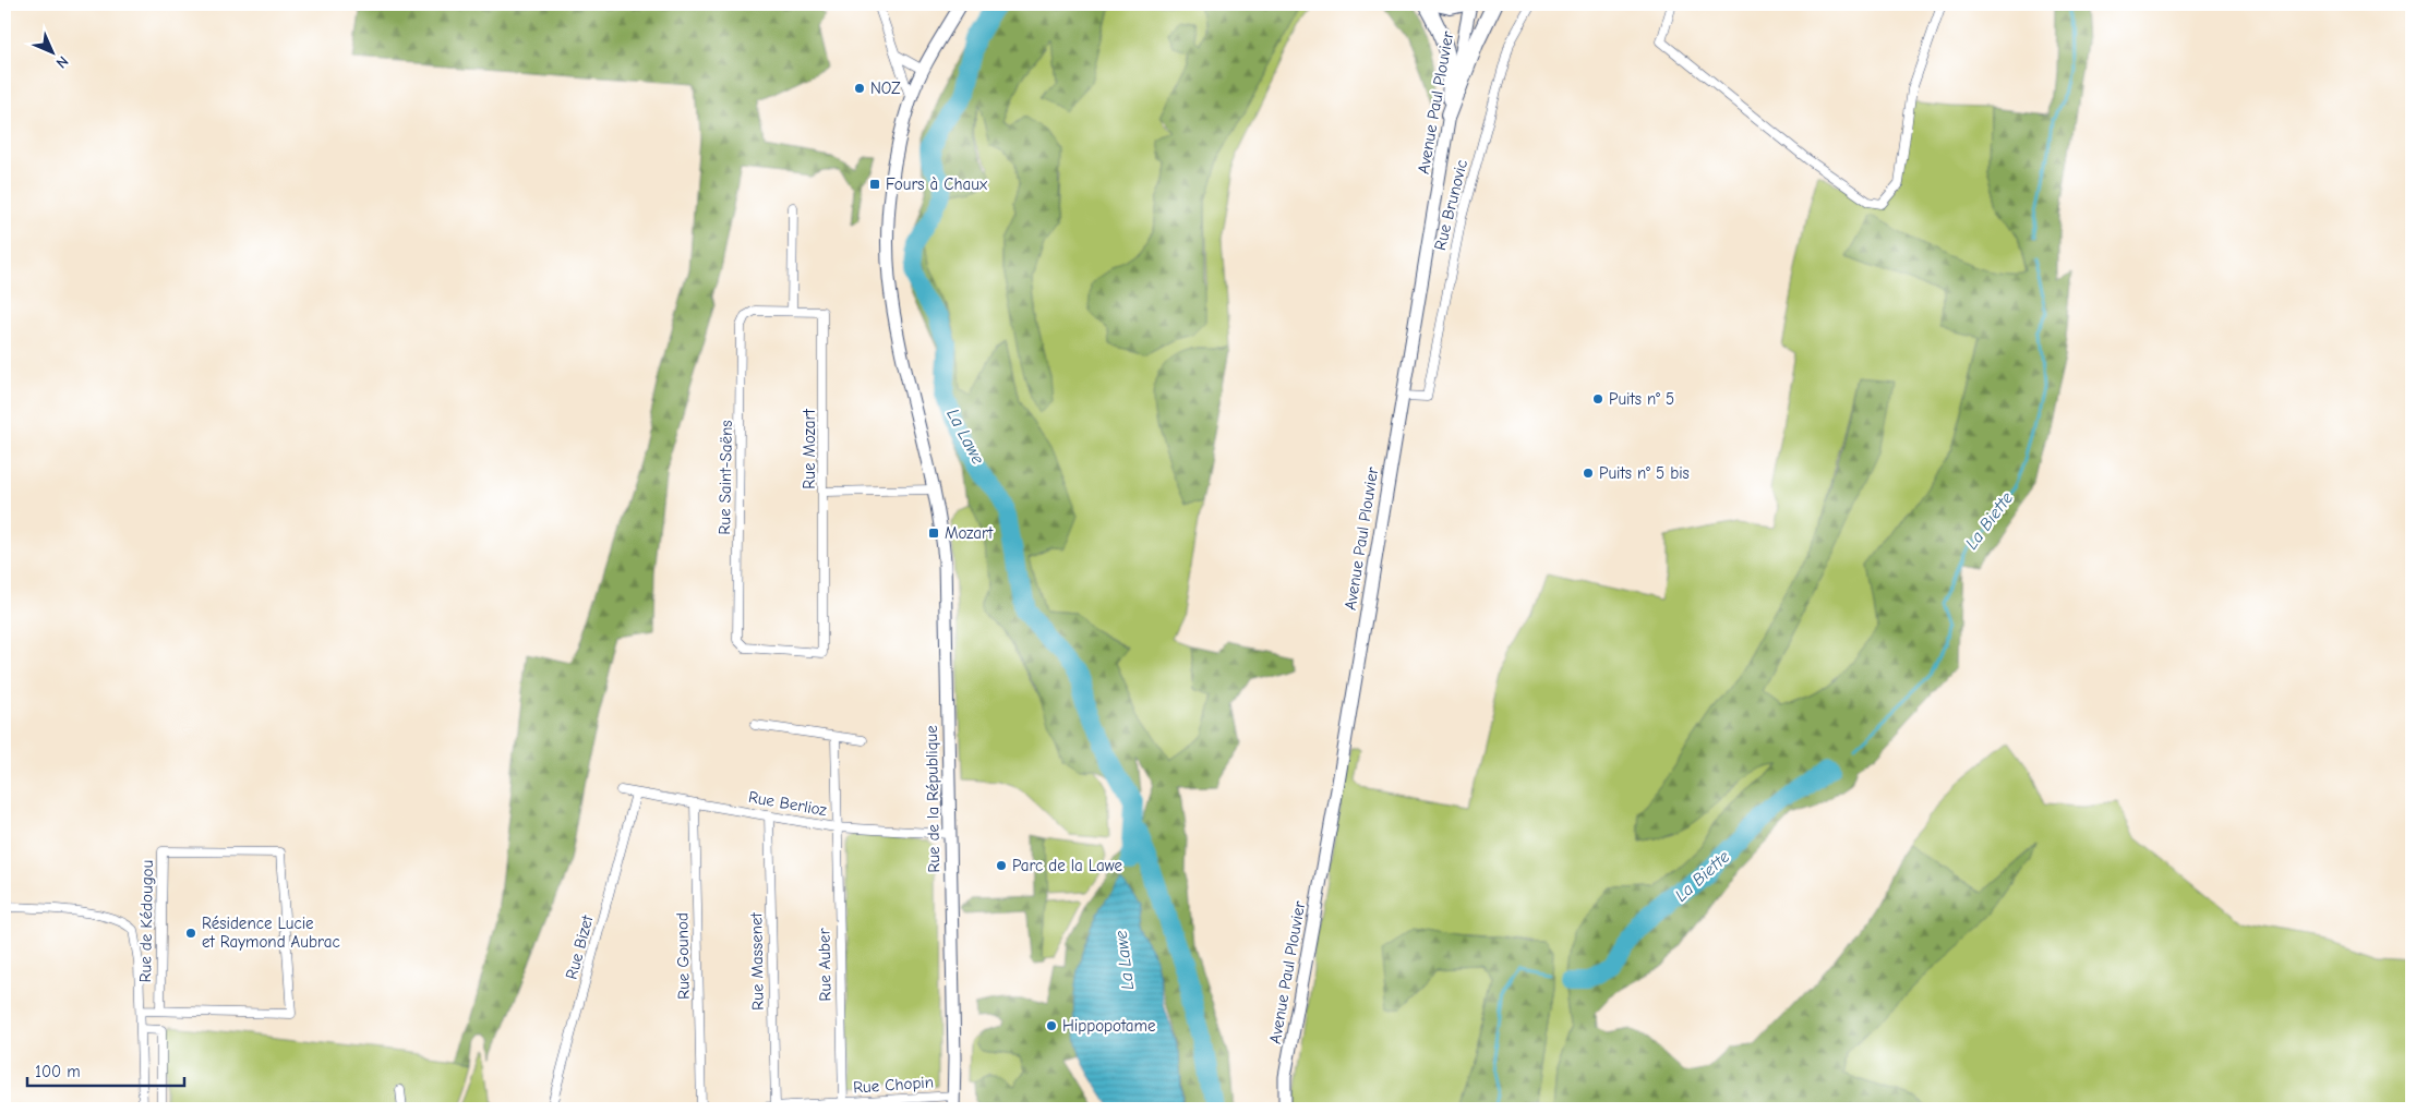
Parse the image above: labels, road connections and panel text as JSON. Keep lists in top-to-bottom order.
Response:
{
  "streets": {
    "main road": ["Avenue Paul Plouvier", "Rue de la République"],
    "street": [
      "Rue Brunovic",
      "Rue Mozart",
      "Rue Saint-Saëns",
      "Rue Berlioz",
      "Rue de Kédougou",
      "Rue Bizet",
      "Rue Gounod",
      "Rue Massenet",
      "Rue Auber",
      "Rue Chopin"
    ]
  },
  "crossings": [
    ["Avenue Paul Plouvier", "Rue Brunovic"],
    ["Rue Mozart", "Rue Saint-Saëns"],
    ["Rue de la République", "Rue Berlioz"],
    ["Rue de la République", "Rue Chopin"],
    ["Rue Berlioz", "Rue Bizet"],
    ["Rue Berlioz", "Rue Gounod"],
    ["Rue Berlioz", "Rue Massenet"],
    ["Rue Berlioz", "Rue Auber"],
    ["Rue Massenet", "Rue Chopin"],
    ["Rue Auber", "Rue Chopin"]
  ],
  "water": ["La Lawe", "La Biette"],
  "places": {
    "other": [
      "NOZ",
      "Puits n° 5",
      "Puits n° 5 bis",
      "Parc de la Lawe",
      "Résidence Lucie et Raymond Aubrac",
      "Hippopotame"
    ],
    "transit": ["Fours à Chaux", "Mozart"]
  },
  "scale_bar": "100 m",
  "north": "bottom right"
}
